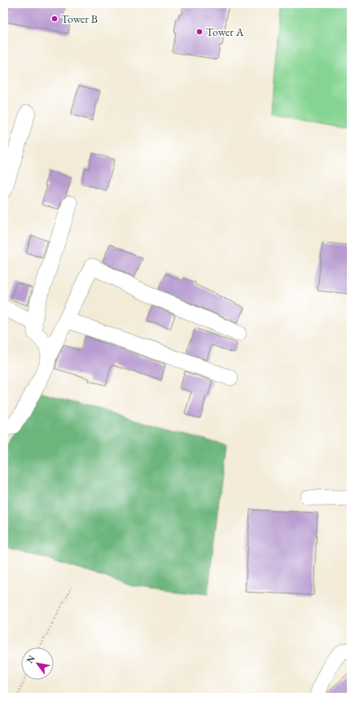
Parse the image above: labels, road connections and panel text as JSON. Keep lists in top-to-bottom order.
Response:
{
  "places": ["Tower B", "Tower A"],
  "north": "top left"
}
